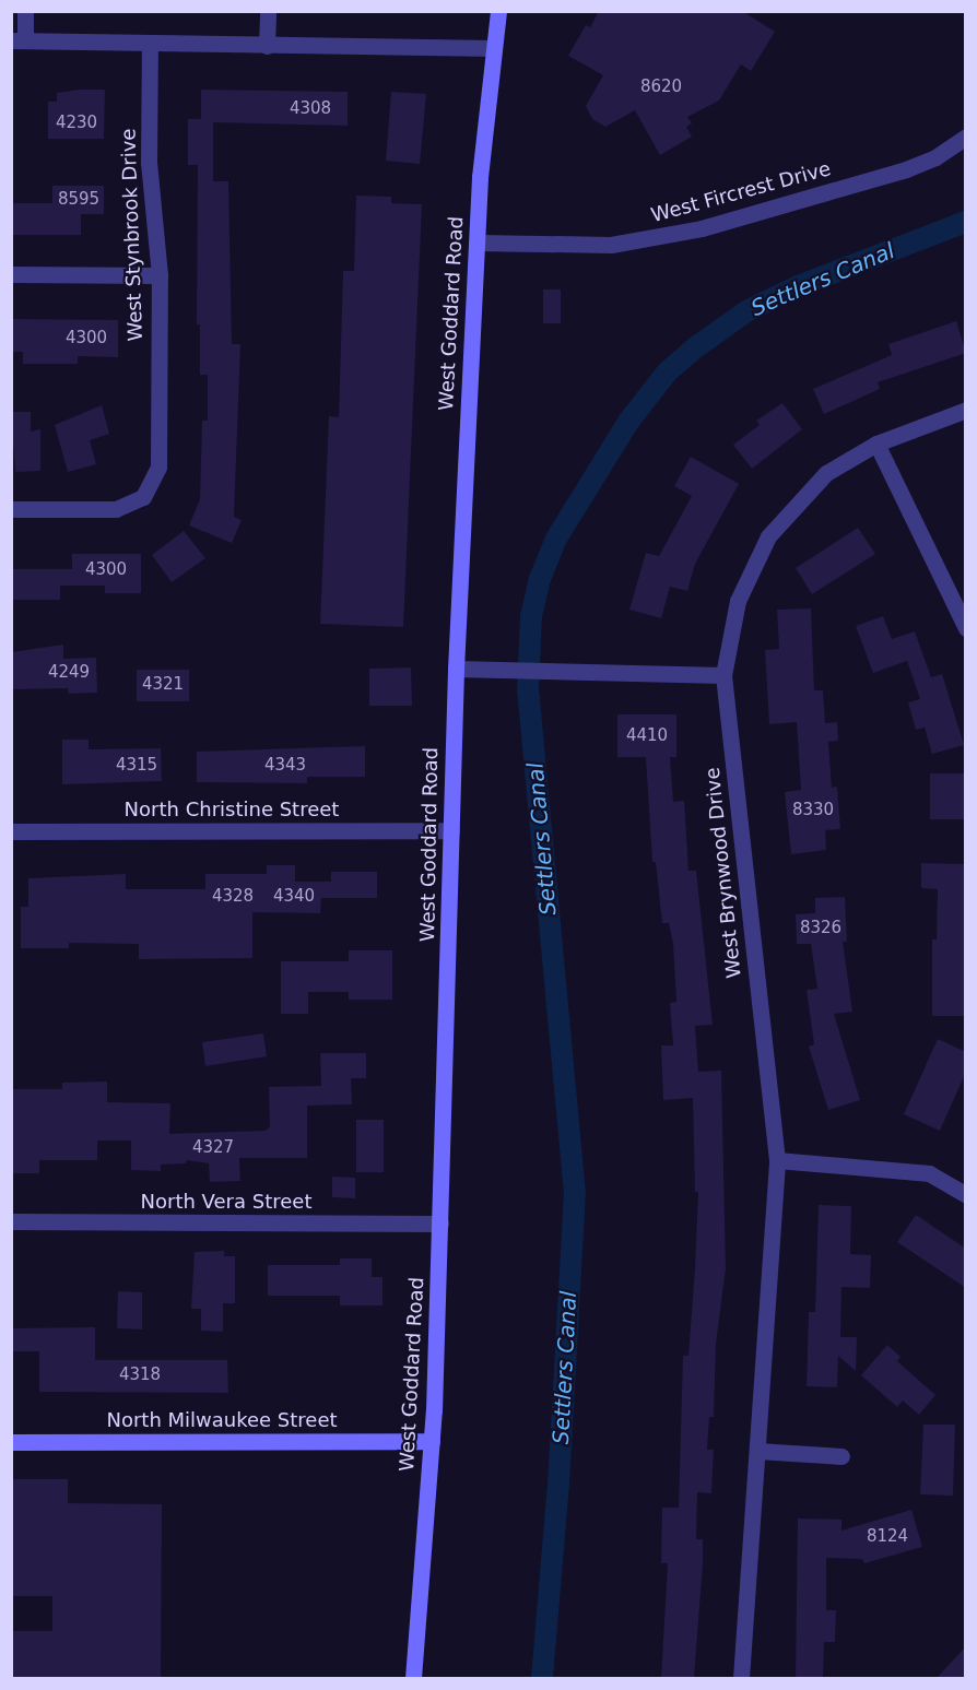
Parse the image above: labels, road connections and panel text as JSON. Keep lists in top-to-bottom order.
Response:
{
  "streets": {
    "street": [
      "West Fircrest Drive",
      "West Stynbrook Drive",
      "West Goddard Road",
      "North Christine Street",
      "West Brynwood Drive",
      "North Vera Street",
      "North Milwaukee Street"
    ]
  },
  "crossings": [
    ["West Fircrest Drive", "West Goddard Road"],
    ["West Goddard Road", "North Christine Street"],
    ["West Goddard Road", "North Vera Street"],
    ["West Goddard Road", "North Milwaukee Street"]
  ],
  "water": ["Settlers Canal"],
  "house_numbers": [
    "8620",
    "4308",
    "4230",
    "8595",
    "4300",
    "4300",
    "4249",
    "4321",
    "4410",
    "4315",
    "4343",
    "8330",
    "4328",
    "4340",
    "8326",
    "4327",
    "4318",
    "8124"
  ]
}
